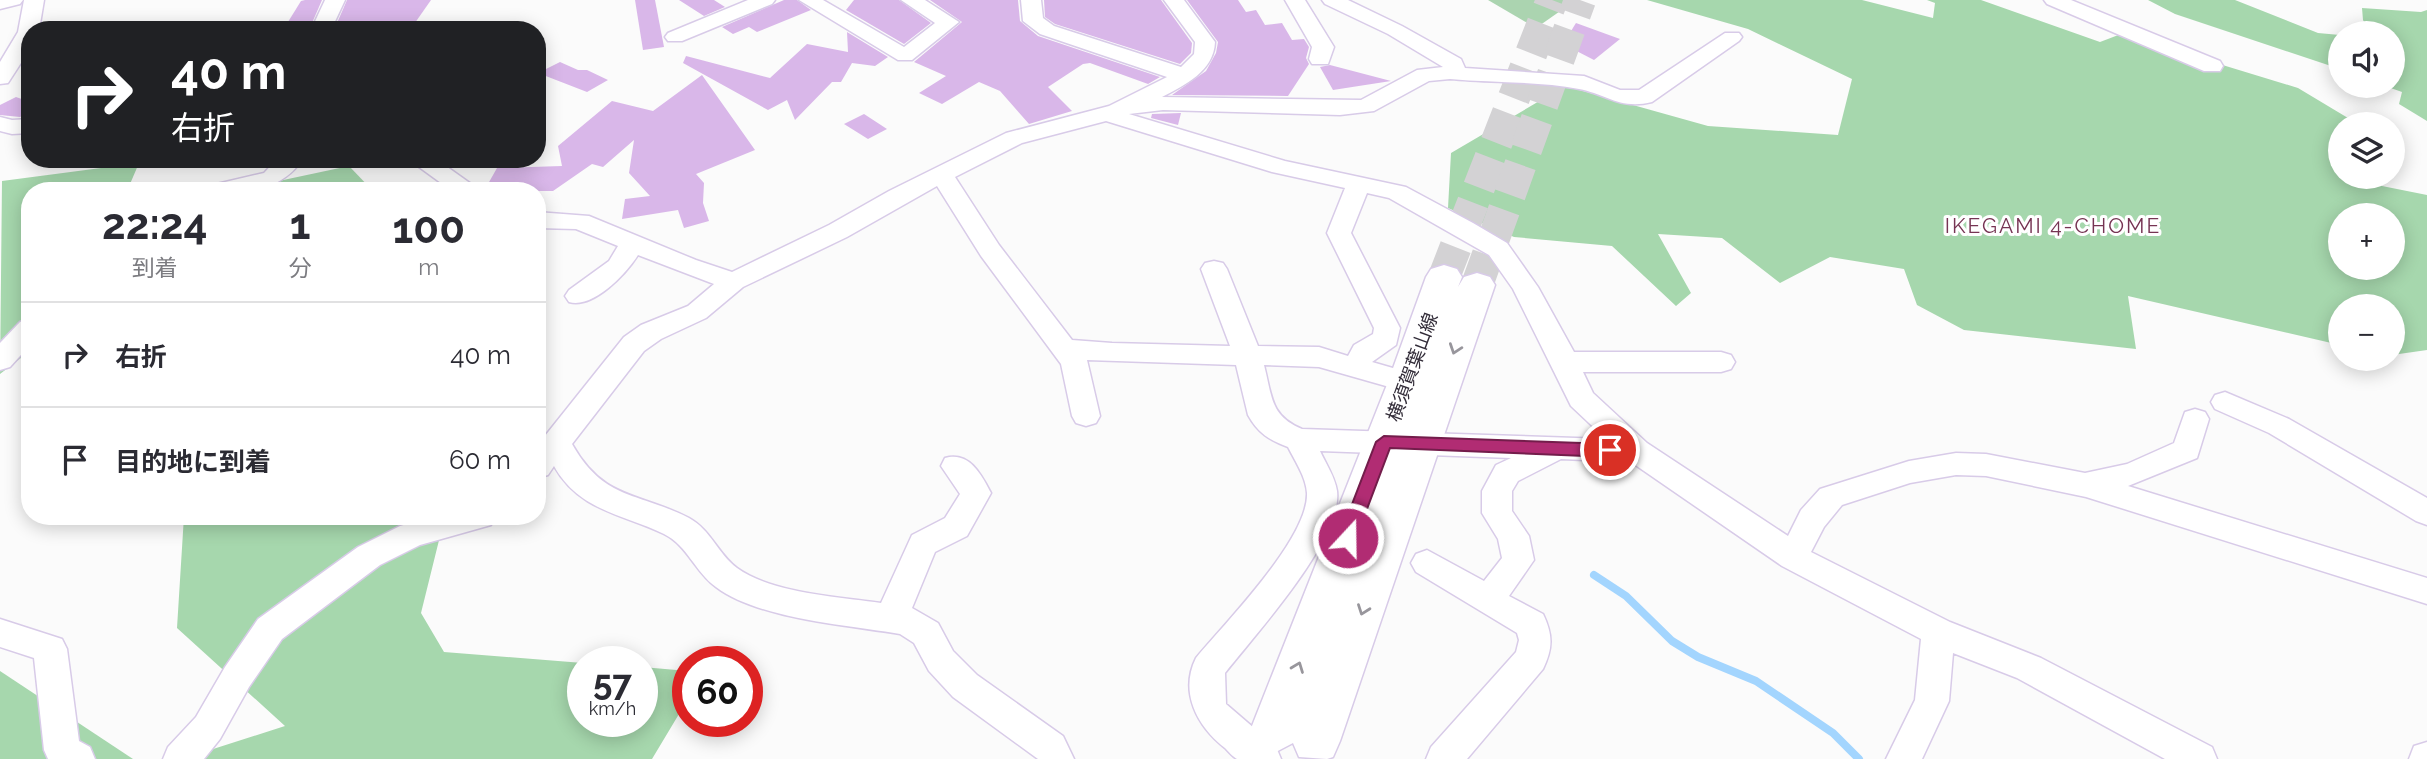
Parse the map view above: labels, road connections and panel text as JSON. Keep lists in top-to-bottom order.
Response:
{
  "streets": {
    "main road": ["横須賀葉山線"]
  },
  "districts": ["IKEGAMI 4-CHOME"],
  "page": {
    "map_buttons": ["+", "−"],
    "turn": ["40 m", "右折"],
    "eta": [
      "22:24",
      "到着",
      "1",
      "分",
      "100",
      "m"
    ],
    "list": [
      {
        "name": "右折",
        "value": "40 m"
      },
      {
        "name": "目的地に到着",
        "value": "60 m"
      }
    ],
    "speed": "57 km/h",
    "limit": "60"
  }
}
